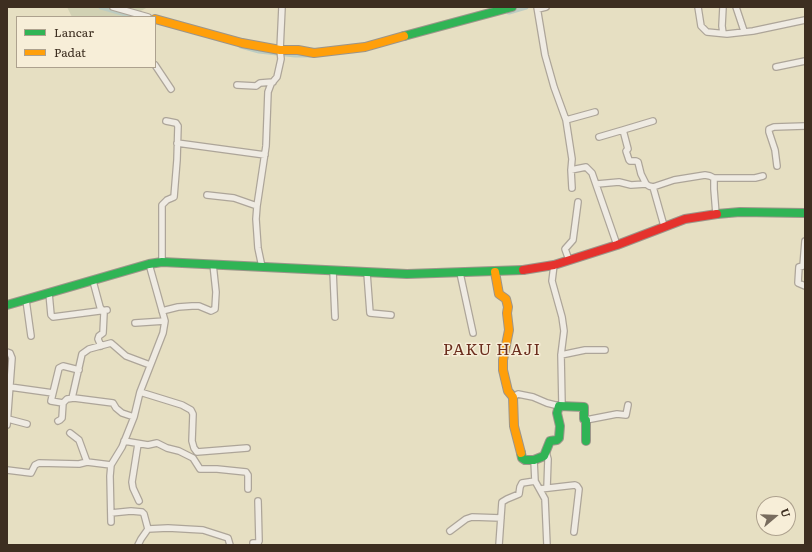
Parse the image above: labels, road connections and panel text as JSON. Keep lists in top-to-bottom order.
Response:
{
  "districts": ["PAKU HAJI"],
  "legend": ["Lancar", "Padat"],
  "north": "right"
}
